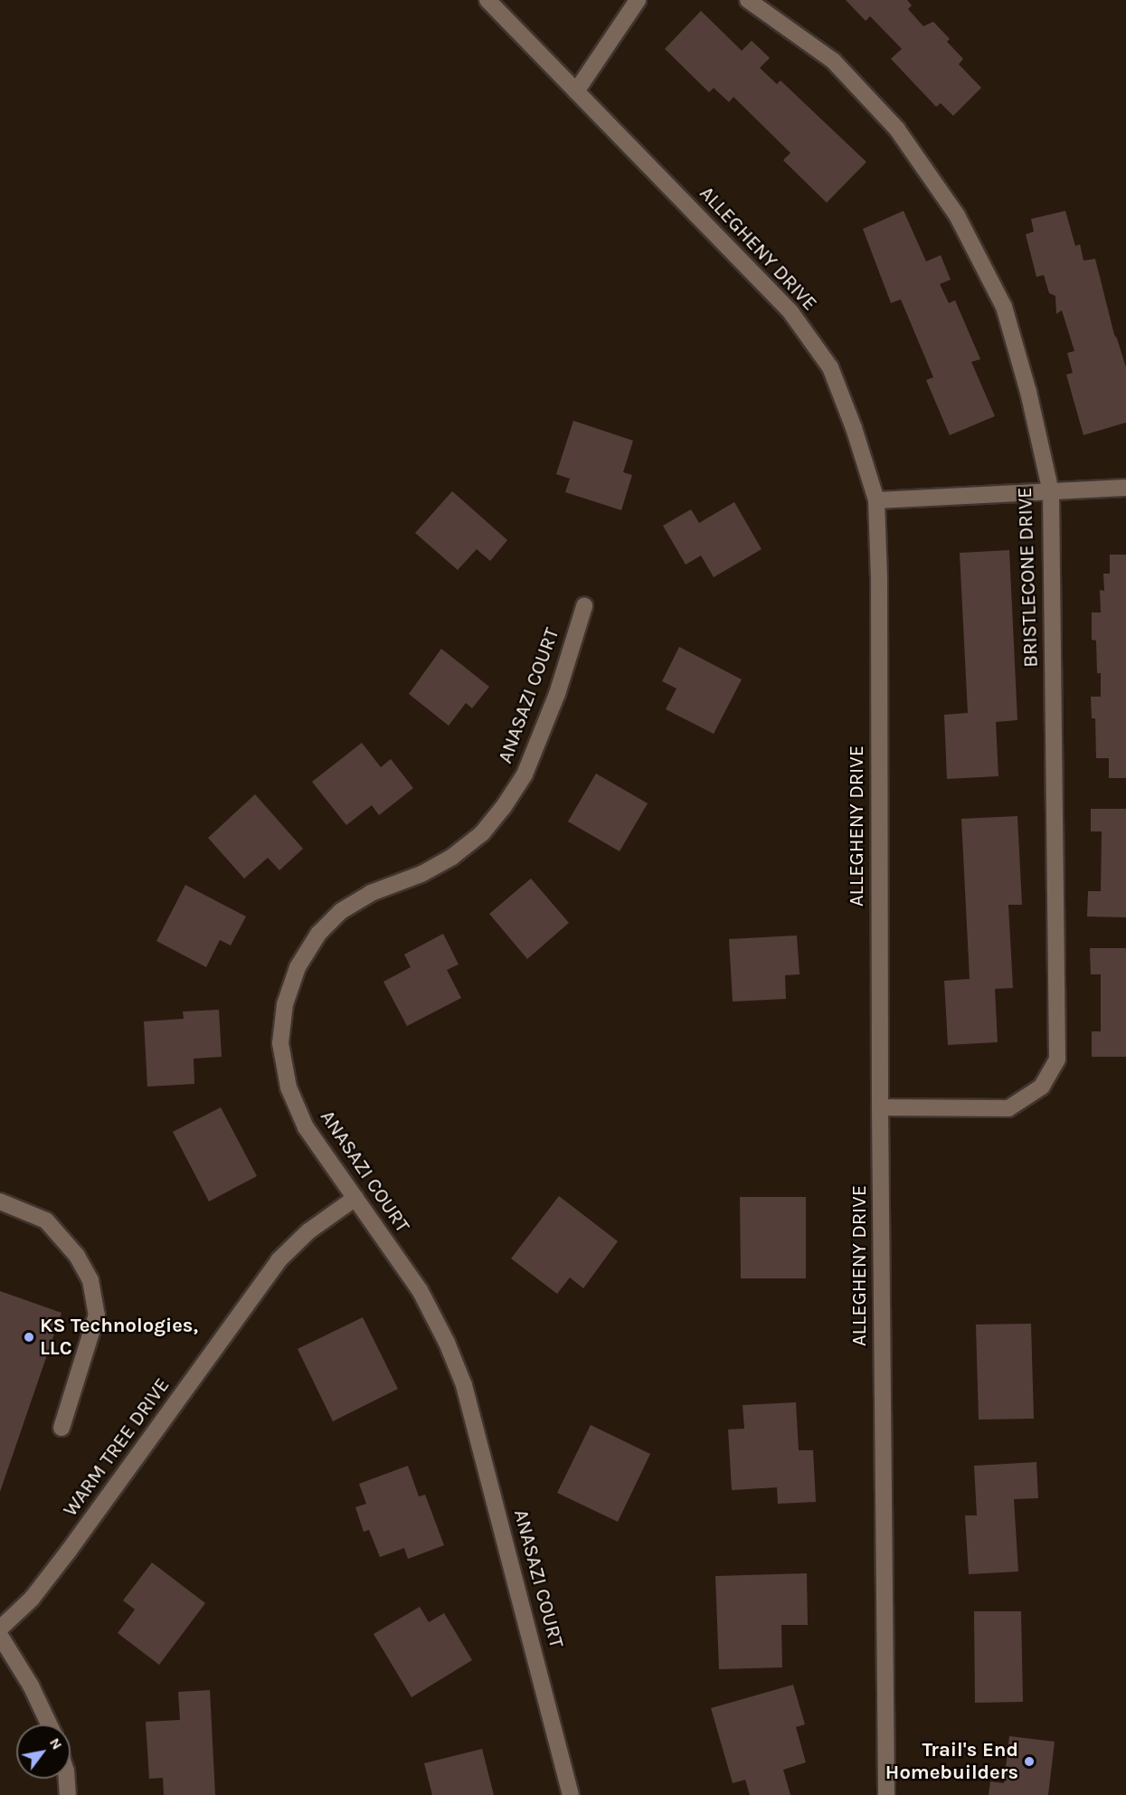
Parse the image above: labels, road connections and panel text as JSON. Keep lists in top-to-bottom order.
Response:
{
  "streets": {
    "street": [
      "ALLEGHENY DRIVE",
      "BRISTLECONE DRIVE",
      "ANASAZI COURT",
      "WARM TREE DRIVE"
    ]
  },
  "crossings": [
    ["ALLEGHENY DRIVE", "BRISTLECONE DRIVE"],
    ["ANASAZI COURT", "WARM TREE DRIVE"]
  ],
  "places": ["KS Technologies, LLC", "Trail's End Homebuilders"],
  "north": "top right"
}
